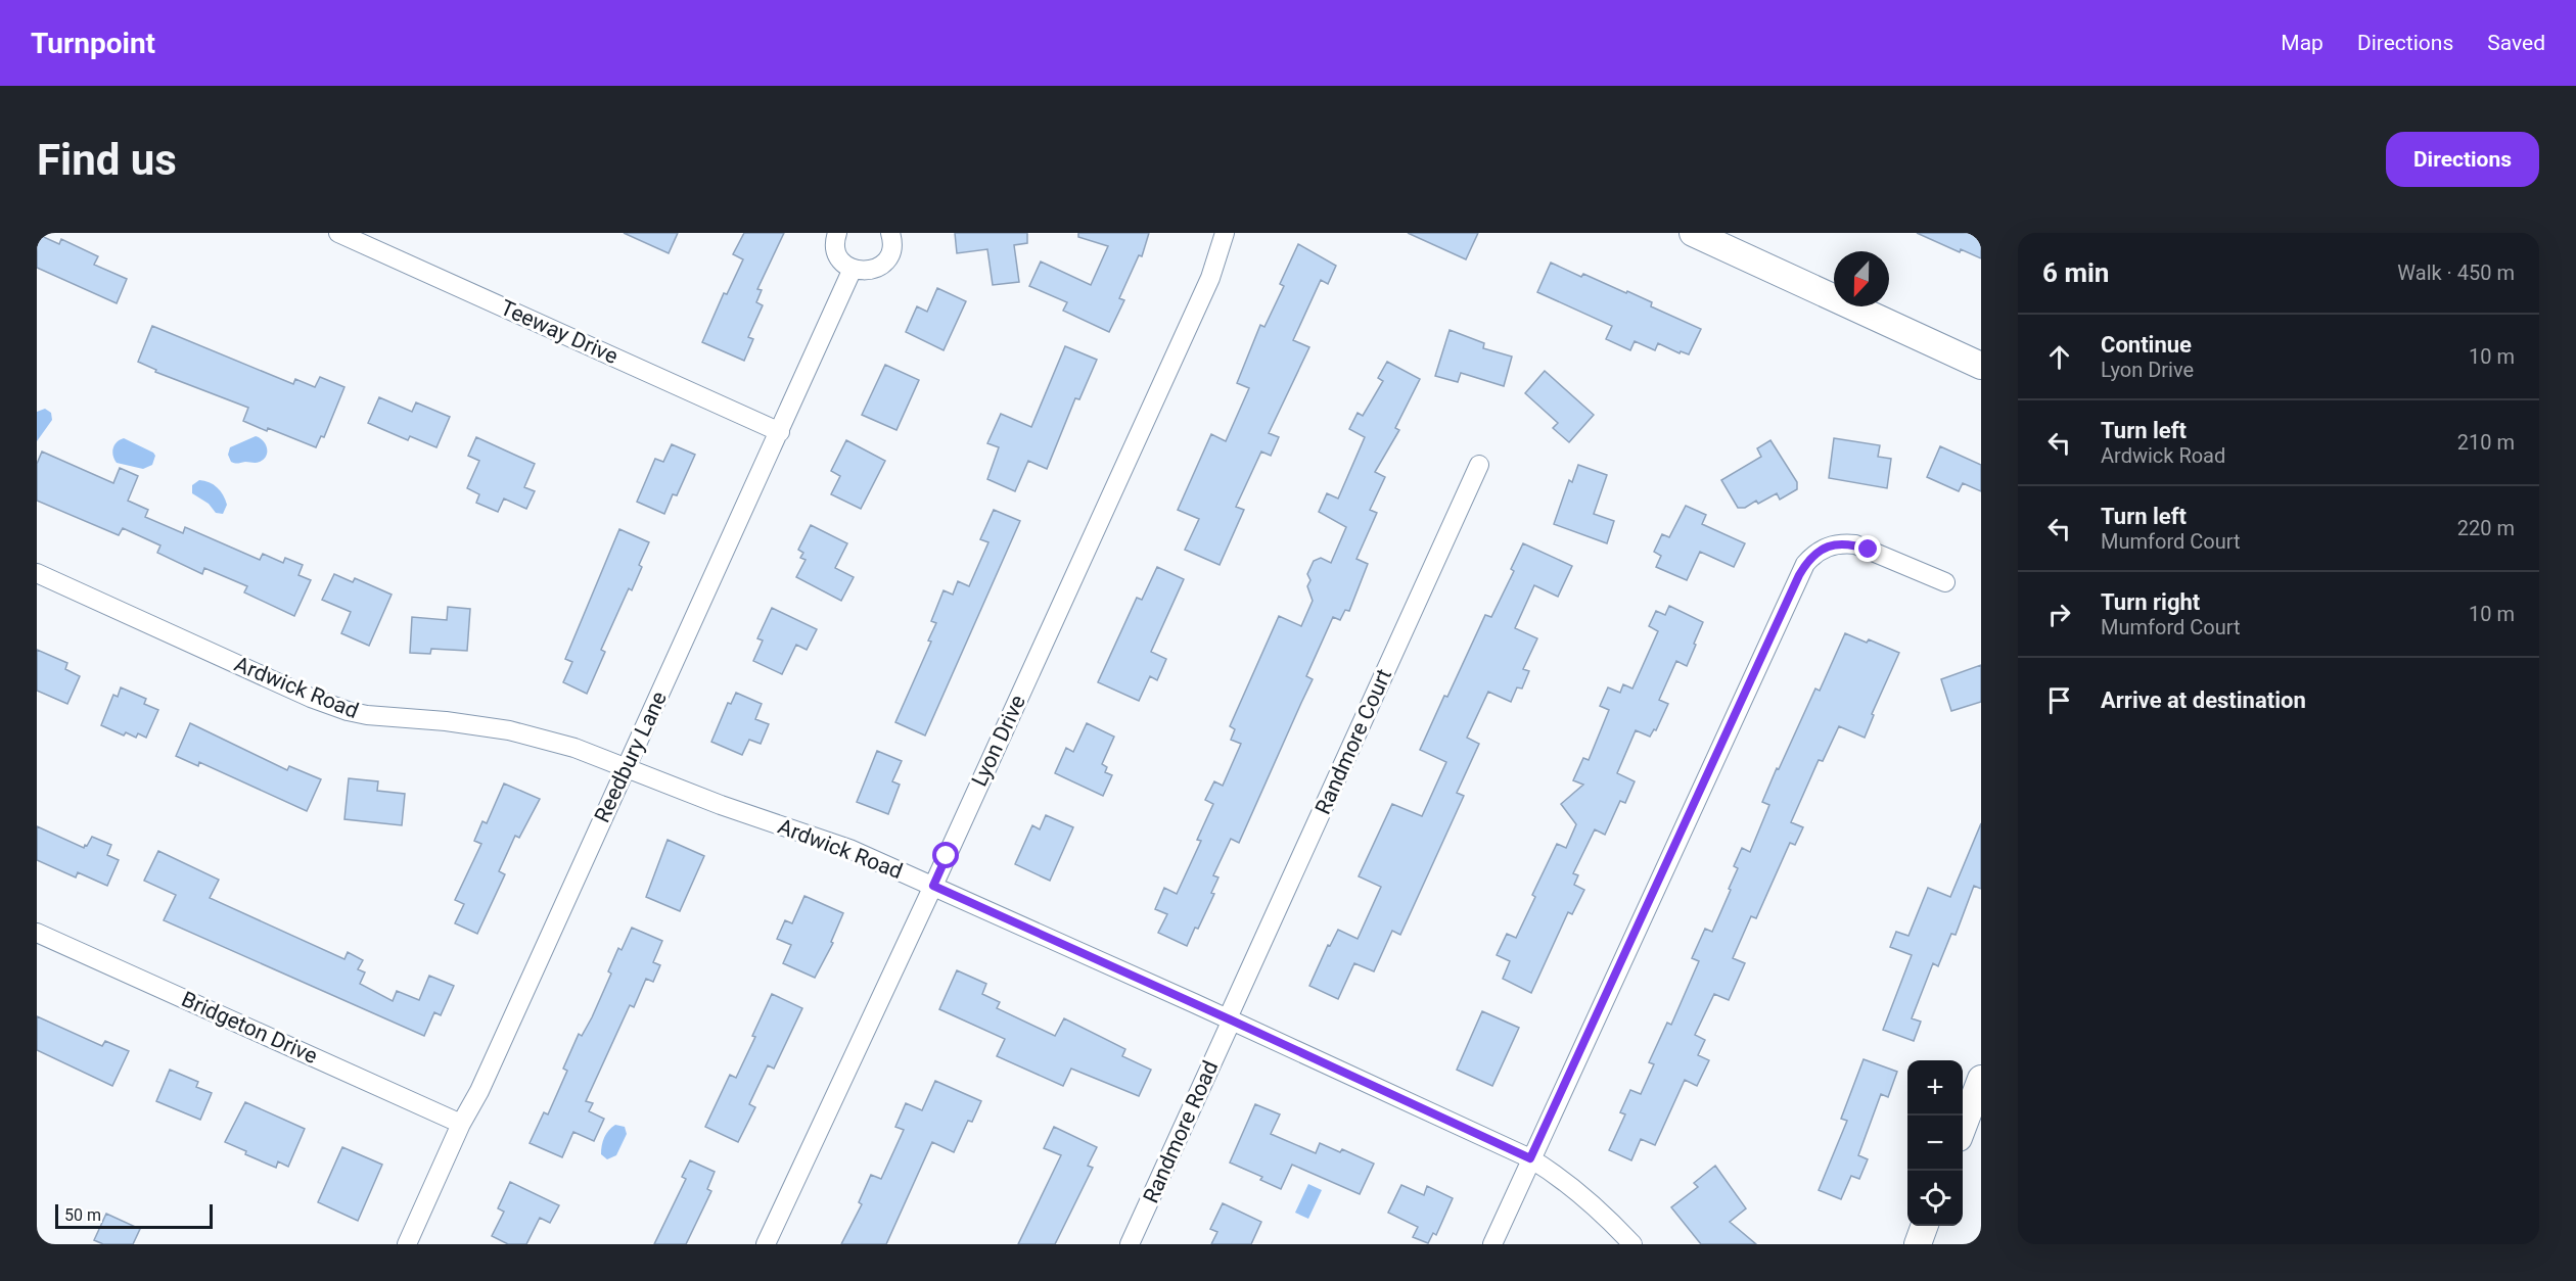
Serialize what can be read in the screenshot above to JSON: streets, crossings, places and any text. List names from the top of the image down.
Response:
{
  "streets": {
    "street": [
      "Teeway Drive",
      "Ardwick Road",
      "Lyon Drive",
      "Randmore Court",
      "Reedbury Lane",
      "Bridgeton Drive",
      "Randmore Road"
    ]
  },
  "crossings": [
    ["Teeway Drive", "Reedbury Lane"],
    ["Ardwick Road", "Lyon Drive"],
    ["Ardwick Road", "Randmore Court"],
    ["Ardwick Road", "Reedbury Lane"],
    ["Ardwick Road", "Randmore Road"],
    ["Randmore Court", "Randmore Road"],
    ["Reedbury Lane", "Bridgeton Drive"]
  ],
  "scale_bar": "50 m",
  "north": "bottom",
  "page": {
    "header": "Turnpoint",
    "nav": ["Map", "Directions", "Saved"],
    "buttons": "Directions",
    "title": "Find us",
    "heading": ["6 min", "Walk · 450 m"],
    "list": [
      ["Continue", "Lyon Drive", "10 m"],
      ["Turn left", "Ardwick Road", "210 m"],
      ["Turn left", "Mumford Court", "220 m"],
      ["Turn right", "Mumford Court", "10 m"],
      "Arrive at destination"
    ],
    "map_buttons": ["+", "−"],
    "scale": "50 m"
  }
}
